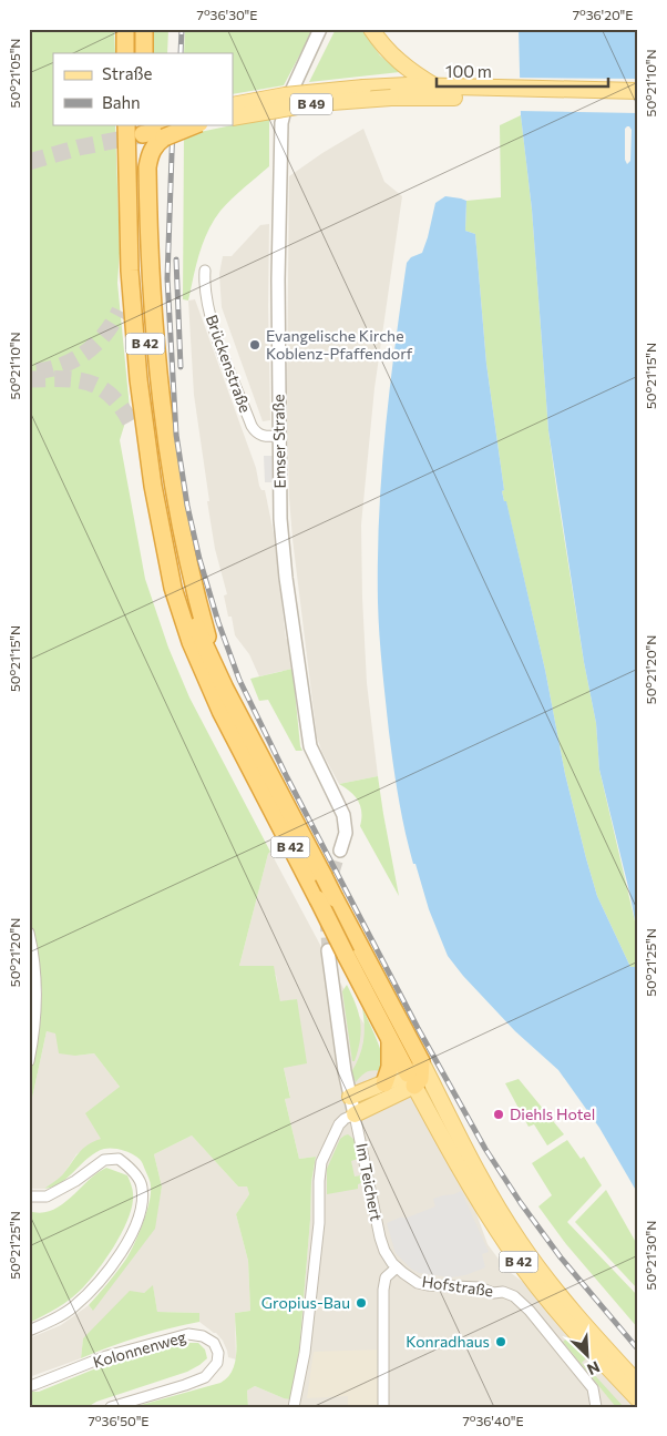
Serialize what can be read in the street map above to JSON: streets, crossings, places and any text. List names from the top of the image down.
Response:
{
  "streets": {
    "highway": ["B 42"],
    "main road": ["B 49"],
    "street": [
      "Brückenstraße",
      "Emser Straße",
      "Im Teichert",
      "Hofstraße",
      "Kolonnenweg"
    ]
  },
  "crossings": [
    ["Brückenstraße", "Emser Straße"],
    ["Im Teichert", "Hofstraße"]
  ],
  "places": [
    "Evangelische Kirche Koblenz-Pfaffendorf",
    "Diehls Hotel",
    "Gropius-Bau",
    "Konradhaus"
  ],
  "legend": ["Straße", "Bahn"],
  "scale_bar": "100 m",
  "north": "bottom right",
  "coordinates": [
    "7°36'30\"E",
    "7°36'20\"E",
    "50°21'05\"N",
    "50°21'10\"N",
    "50°21'15\"N",
    "50°21'20\"N",
    "50°21'25\"N",
    "50°21'30\"N",
    "7°36'50\"E",
    "7°36'40\"E"
  ]
}
